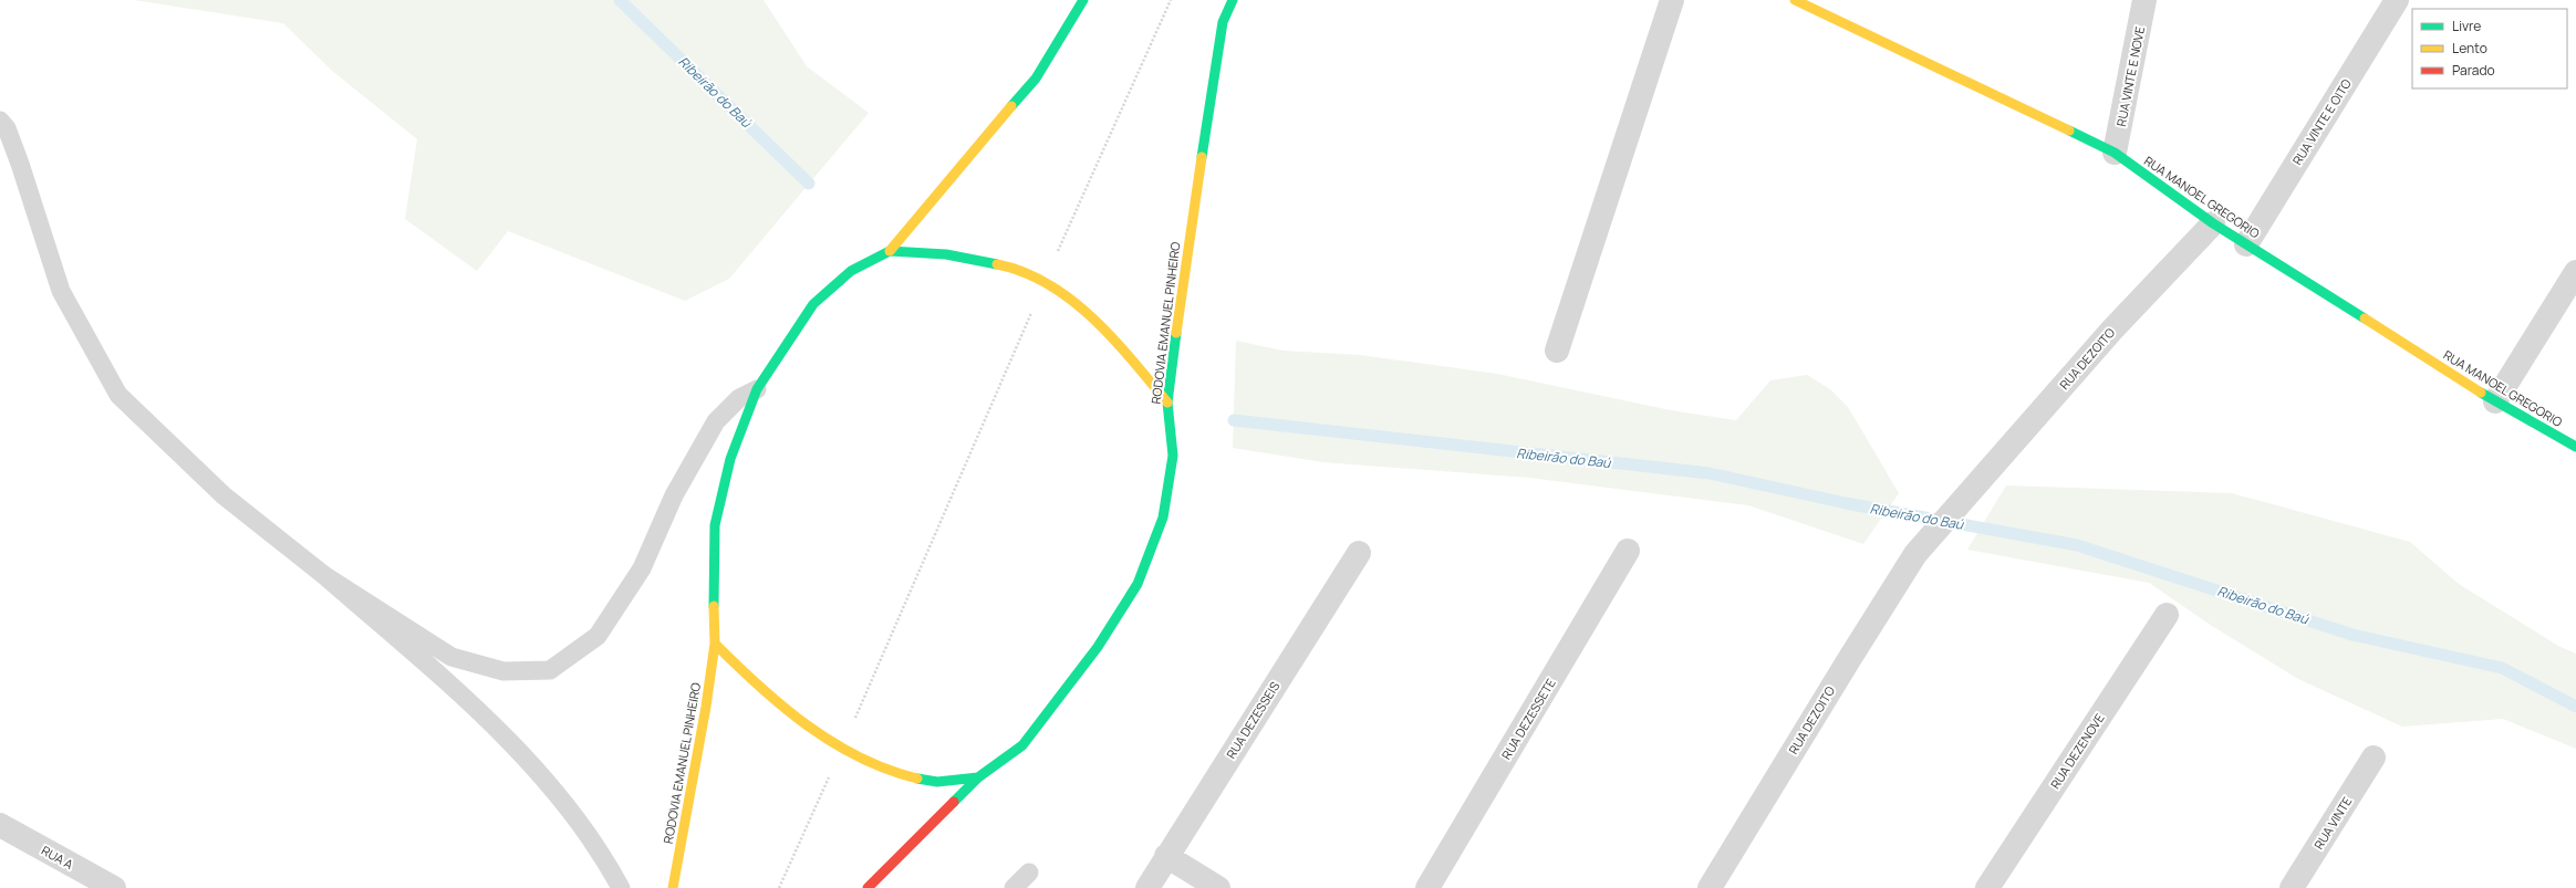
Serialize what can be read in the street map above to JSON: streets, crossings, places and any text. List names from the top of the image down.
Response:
{
  "streets": {
    "main road": ["RUA MANOEL GREGORIO", "RODOVIA EMANUEL PINHEIRO"],
    "street": [
      "RUA VINTE E NOVE",
      "RUA VINTE E OITO",
      "RUA DEZOITO",
      "RUA DEZESSETE",
      "RUA DEZESSEIS",
      "RUA DEZENOVE",
      "RUA VINTE",
      "RUA A"
    ]
  },
  "crossings": [
    ["RUA VINTE E NOVE", "RUA MANOEL GREGORIO"],
    ["RUA VINTE E OITO", "RUA MANOEL GREGORIO"],
    ["RUA MANOEL GREGORIO", "RUA DEZOITO"]
  ],
  "water": ["Ribeirão do Baú"],
  "legend": ["Livre", "Lento", "Parado"]
}
